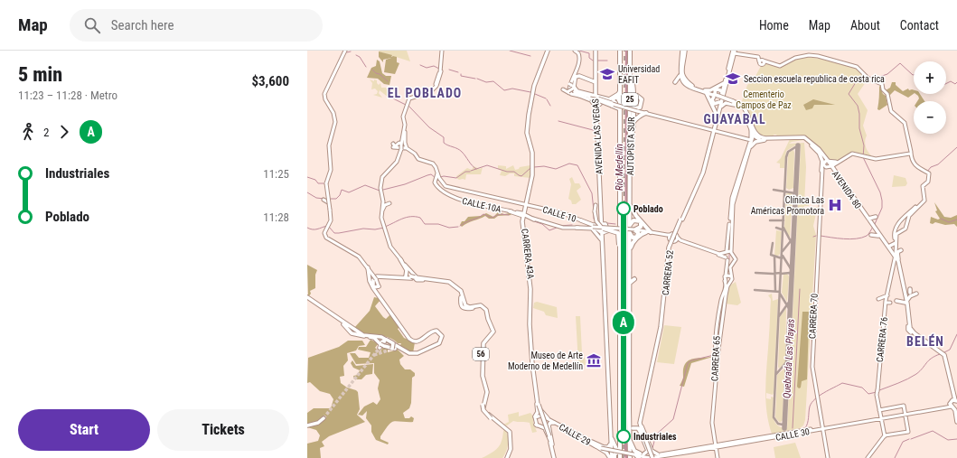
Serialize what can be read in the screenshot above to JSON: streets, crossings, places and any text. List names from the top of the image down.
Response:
{
  "streets": {
    "highway": ["25", "AUTOPISTA SUR"],
    "main road": [
      "AVENIDA LAS VEGAS",
      "AVENIDA 80",
      "CALLE 10A",
      "CALLE 10",
      "CARRERA 43A",
      "CARRERA 52",
      "CARRERA 70",
      "CARRERA 76",
      "56",
      "CARRERA 65",
      "CALLE 29",
      "CALLE 30"
    ]
  },
  "crossings": [
    ["AUTOPISTA SUR", "CALLE 29"],
    ["AUTOPISTA SUR", "CALLE 30"],
    ["AVENIDA 80", "CARRERA 70"],
    ["AVENIDA 80", "CARRERA 76"],
    ["CALLE 10A", "CALLE 10"],
    ["CALLE 10", "CARRERA 43A"],
    ["CARRERA 43A", "CALLE 29"],
    ["CARRERA 70", "CALLE 30"],
    ["CARRERA 76", "CALLE 30"],
    ["CARRERA 65", "CALLE 30"],
    ["CALLE 29", "CALLE 30"]
  ],
  "districts": ["EL POBLADO", "GUAYABAL", "BELÉN"],
  "water": ["Río Medellín", "Quebrada Las Playas"],
  "parks": ["Cementerio Campos de Paz"],
  "places": {
    "school or university": ["Universidad EAFIT", "Seccion escuela republica de costa rica"],
    "hospital": ["Clínica Las Américas Promotora"],
    "other": ["Poblado", "Industriales"],
    "museum": ["Museo de Arte Moderno de Medellín"]
  },
  "lines": ["metro line A"],
  "page": {
    "header": "Map",
    "search": "Search here",
    "nav": [
      "Home",
      "Map",
      "About",
      "Contact"
    ],
    "heading": ["5 min", "11:23 – 11:28 · Metro", "$3,600"],
    "on_map": "A",
    "map_buttons": ["+", "−"],
    "legs": ["2", "A"],
    "list": [
      {
        "name": "Industriales",
        "value": "11:25"
      },
      {
        "name": "Poblado",
        "value": "11:28"
      }
    ],
    "buttons": ["Start", "Tickets"]
  }
}
